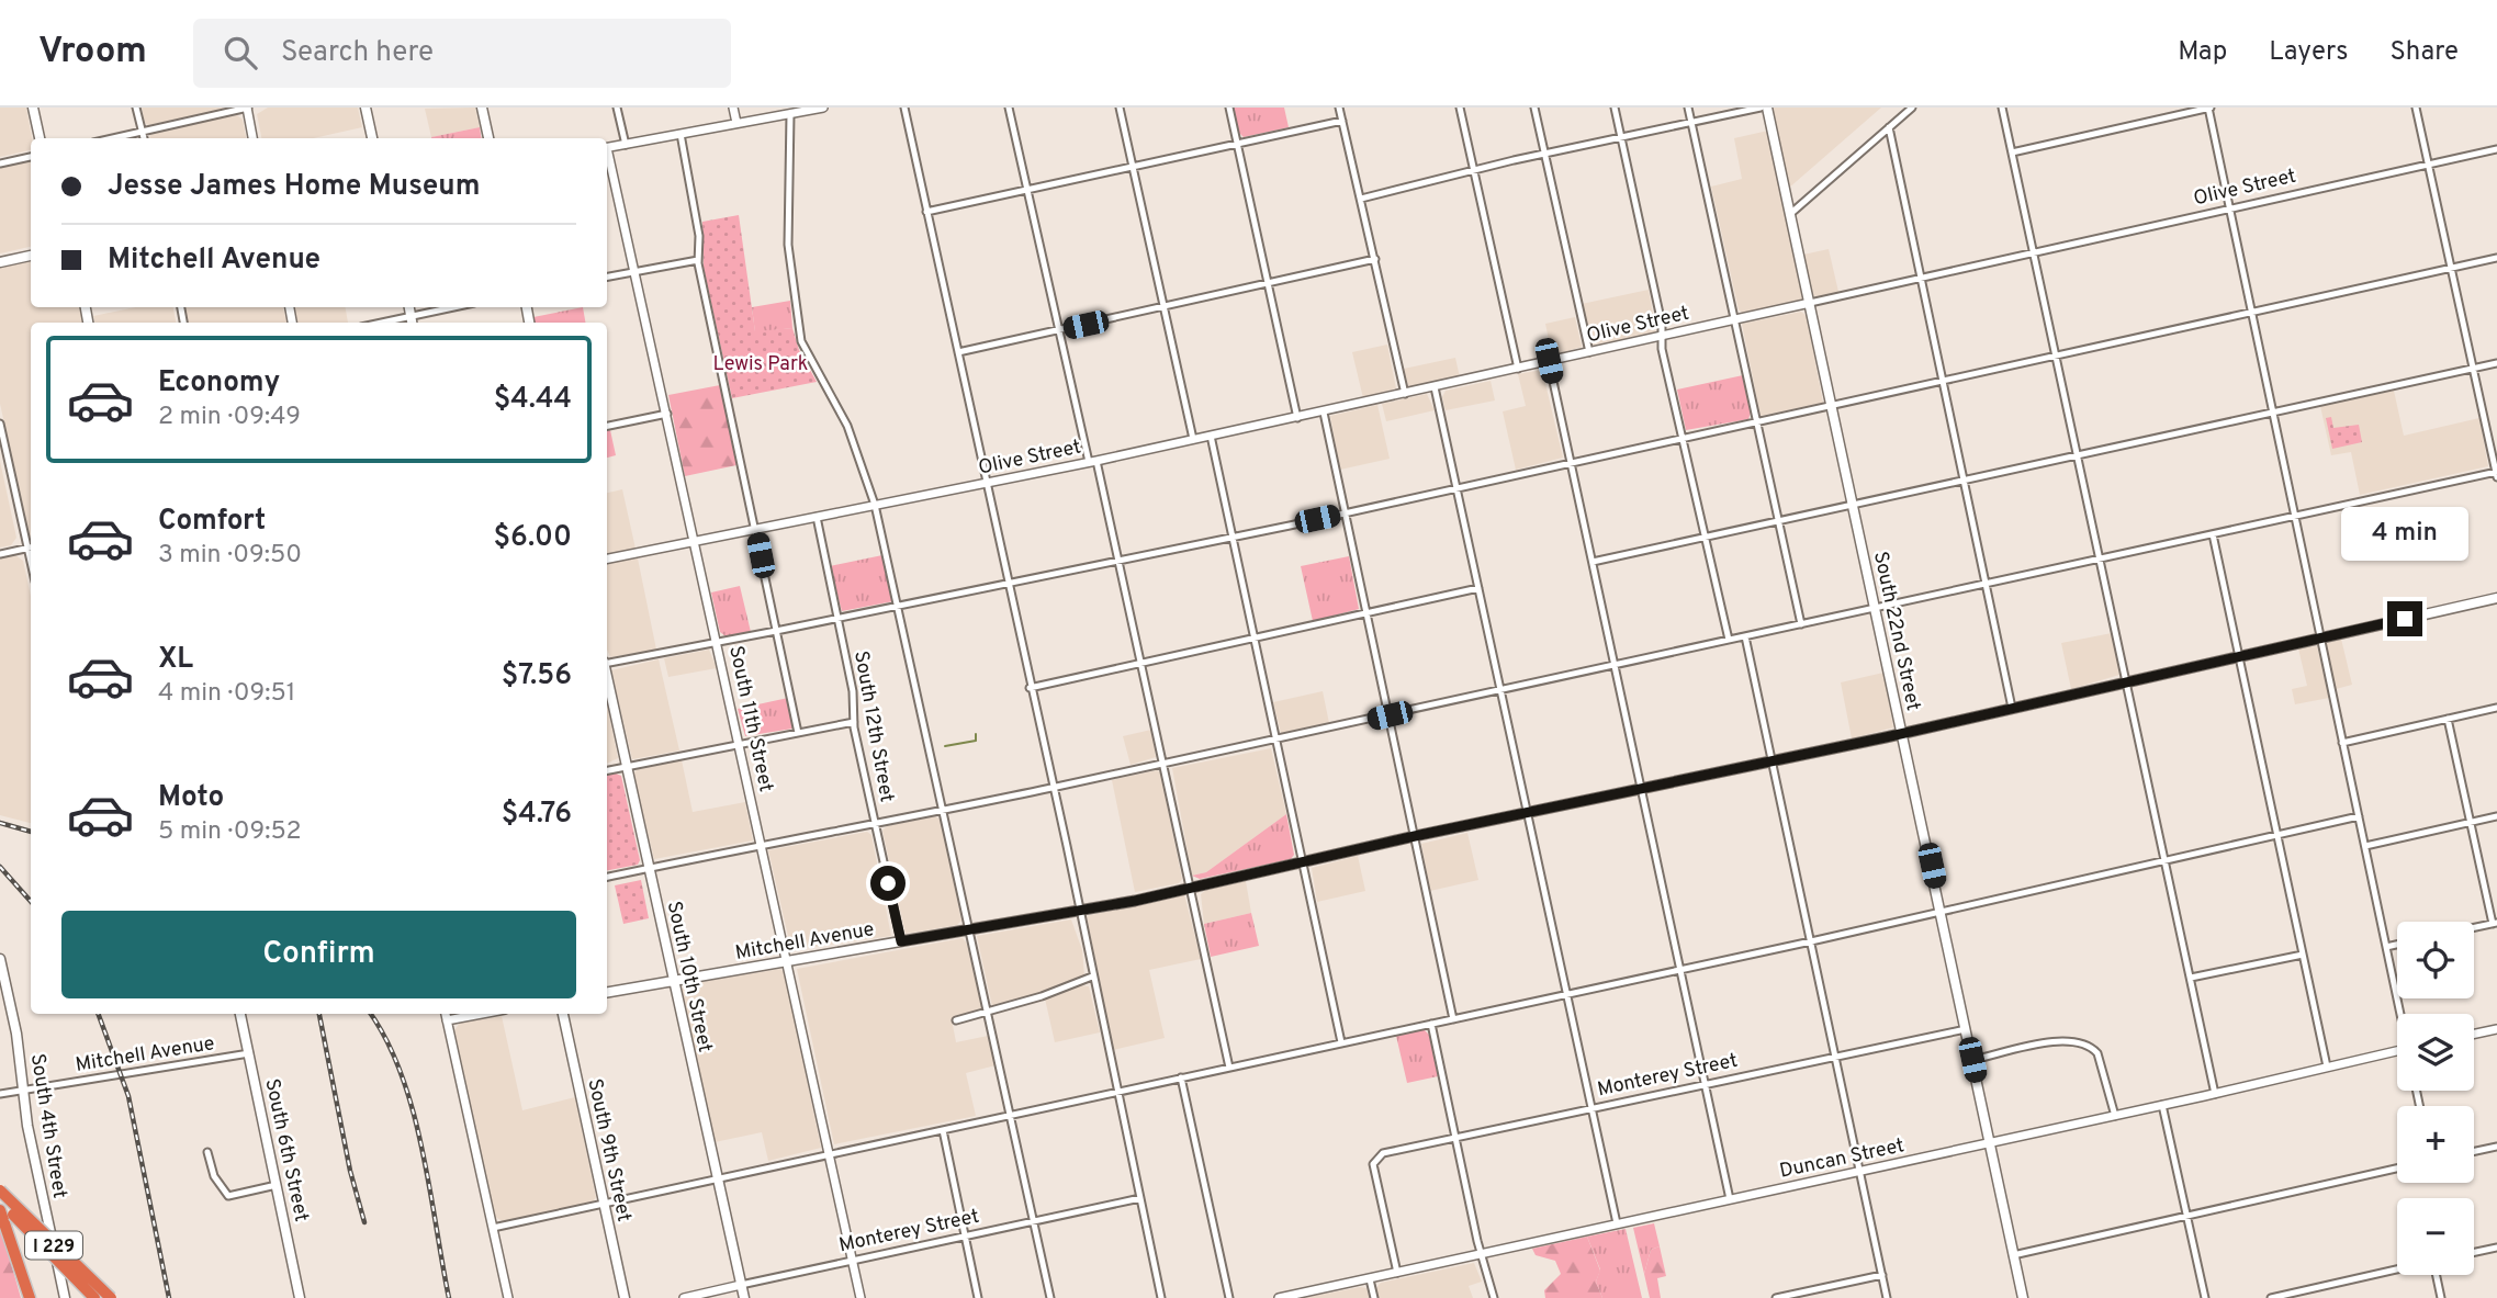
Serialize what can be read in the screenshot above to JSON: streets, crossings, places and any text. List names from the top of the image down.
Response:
{
  "streets": {
    "highway": ["I 229"],
    "main road": [
      "South 22nd Street",
      "Mitchell Avenue",
      "South 10th Street",
      "South 4th Street",
      "South 6th Street",
      "South 9th Street"
    ],
    "street": [
      "Olive Street",
      "South 11th Street",
      "South 12th Street",
      "Monterey Street",
      "Duncan Street"
    ]
  },
  "crossings": [
    ["Olive Street", "South 22nd Street"],
    ["Olive Street", "South 11th Street"],
    ["Olive Street", "South 12th Street"],
    ["South 22nd Street", "Mitchell Avenue"],
    ["South 22nd Street", "Monterey Street"],
    ["South 22nd Street", "Duncan Street"],
    ["South 11th Street", "Mitchell Avenue"],
    ["South 11th Street", "Monterey Street"],
    ["South 12th Street", "Mitchell Avenue"],
    ["Mitchell Avenue", "South 10th Street"],
    ["Mitchell Avenue", "South 4th Street"],
    ["Mitchell Avenue", "South 6th Street"],
    ["South 10th Street", "Monterey Street"],
    ["Monterey Street", "Duncan Street"]
  ],
  "parks": ["Lewis Park"],
  "page": {
    "header": "Vroom",
    "search": "Search here",
    "nav": ["Map", "Layers", "Share"],
    "banner": ["Jesse James Home Museum", "Mitchell Avenue"],
    "list": [
      {
        "name": "Economy",
        "note": "2 min · 09:49",
        "value": "$4.44"
      },
      {
        "name": "Comfort",
        "note": "3 min · 09:50",
        "value": "$6.00"
      },
      {
        "name": "XL",
        "note": "4 min · 09:51",
        "value": "$7.56"
      },
      {
        "name": "Moto",
        "note": "5 min · 09:52",
        "value": "$4.76"
      }
    ],
    "bubble": "4 min",
    "buttons": "Confirm",
    "map_buttons": ["+", "−"]
  }
}
